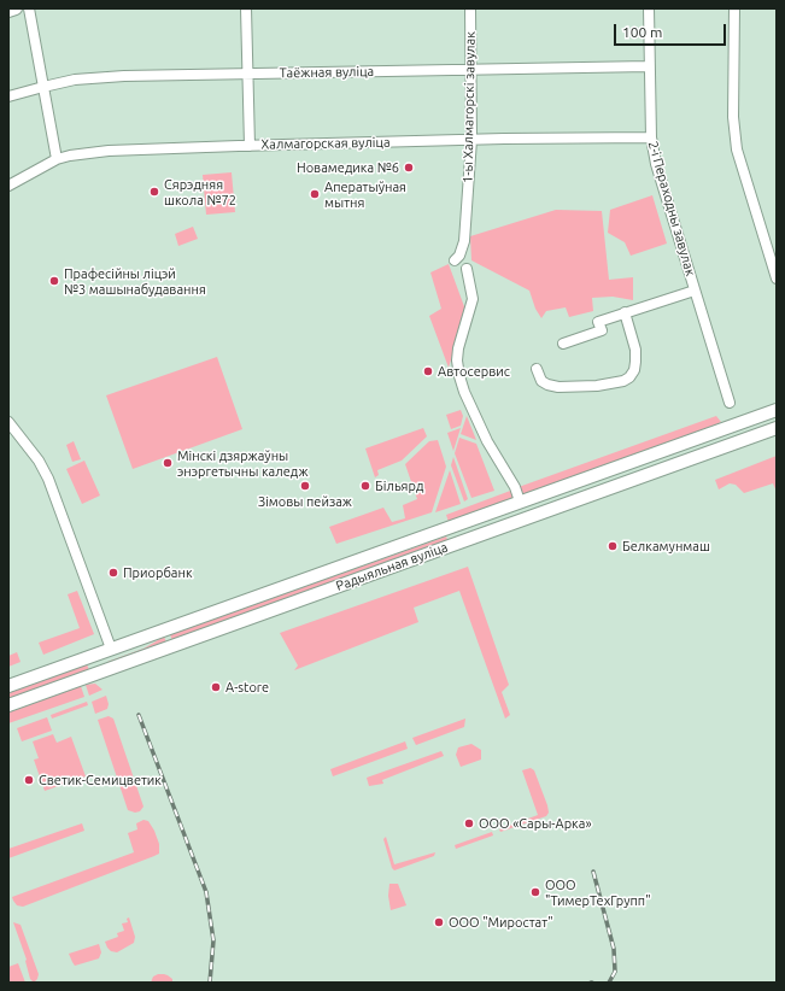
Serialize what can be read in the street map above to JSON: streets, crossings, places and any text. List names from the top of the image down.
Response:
{
  "streets": {
    "main road": ["Радыяльная вуліца"],
    "street": [
      "Таёжная вуліца",
      "1-ы Халмагорскі завулак",
      "Халмагорская вуліца",
      "2-і Пераходны завулак"
    ]
  },
  "crossings": [
    ["Таёжная вуліца", "1-ы Халмагорскі завулак"],
    ["Таёжная вуліца", "2-і Пераходны завулак"],
    ["1-ы Халмагорскі завулак", "Халмагорская вуліца"],
    ["Халмагорская вуліца", "2-і Пераходны завулак"]
  ],
  "places": [
    "Новамедика №6",
    "Сярэдняя школа №72",
    "Аператыўная мытня",
    "Прафесійны ліцэй №3 машынабудавання",
    "Автосервис",
    "Мінскі дзяржаўны энэргетычны каледж",
    "Зімовы пейзаж",
    "Більярд",
    "Белкамунмаш",
    "Приорбанк",
    "А-store",
    "Светик-Семицветик",
    "ООО «Сары-Арка»",
    "ООО \"ТимерТехГрупп\"",
    "ООО \"Миростат\""
  ],
  "scale_bar": "100 m"
}
